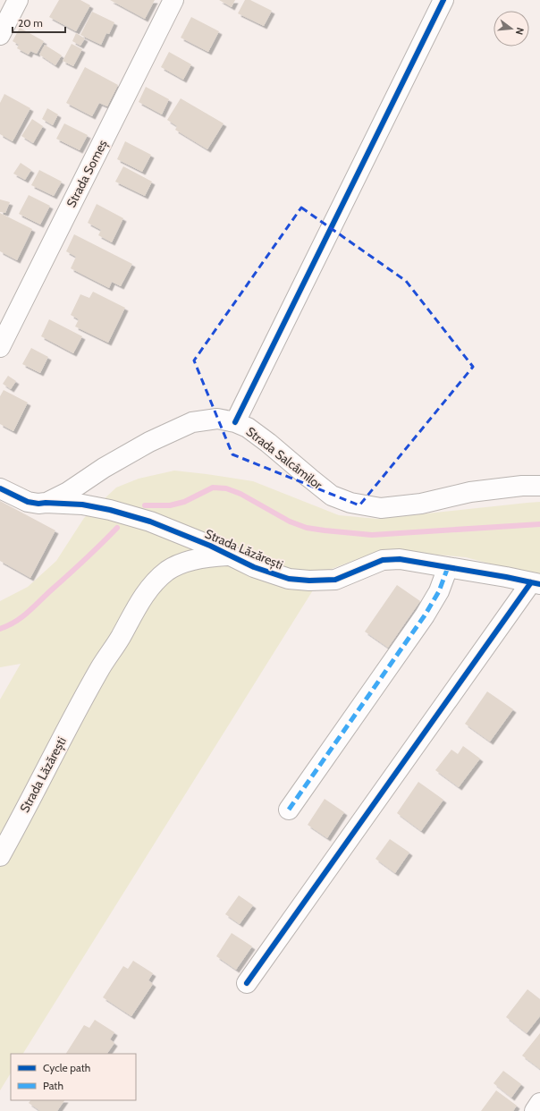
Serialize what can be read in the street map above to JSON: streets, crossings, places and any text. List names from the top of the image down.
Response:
{
  "streets": {
    "street": ["Strada Someș", "Strada Salcâmilor", "Strada Lăzărești"]
  },
  "crossings": [
    ["Strada Salcâmilor", "Strada Lăzărești"]
  ],
  "legend": ["Cycle path", "Path"],
  "scale_bar": "20 m",
  "north": "right"
}
